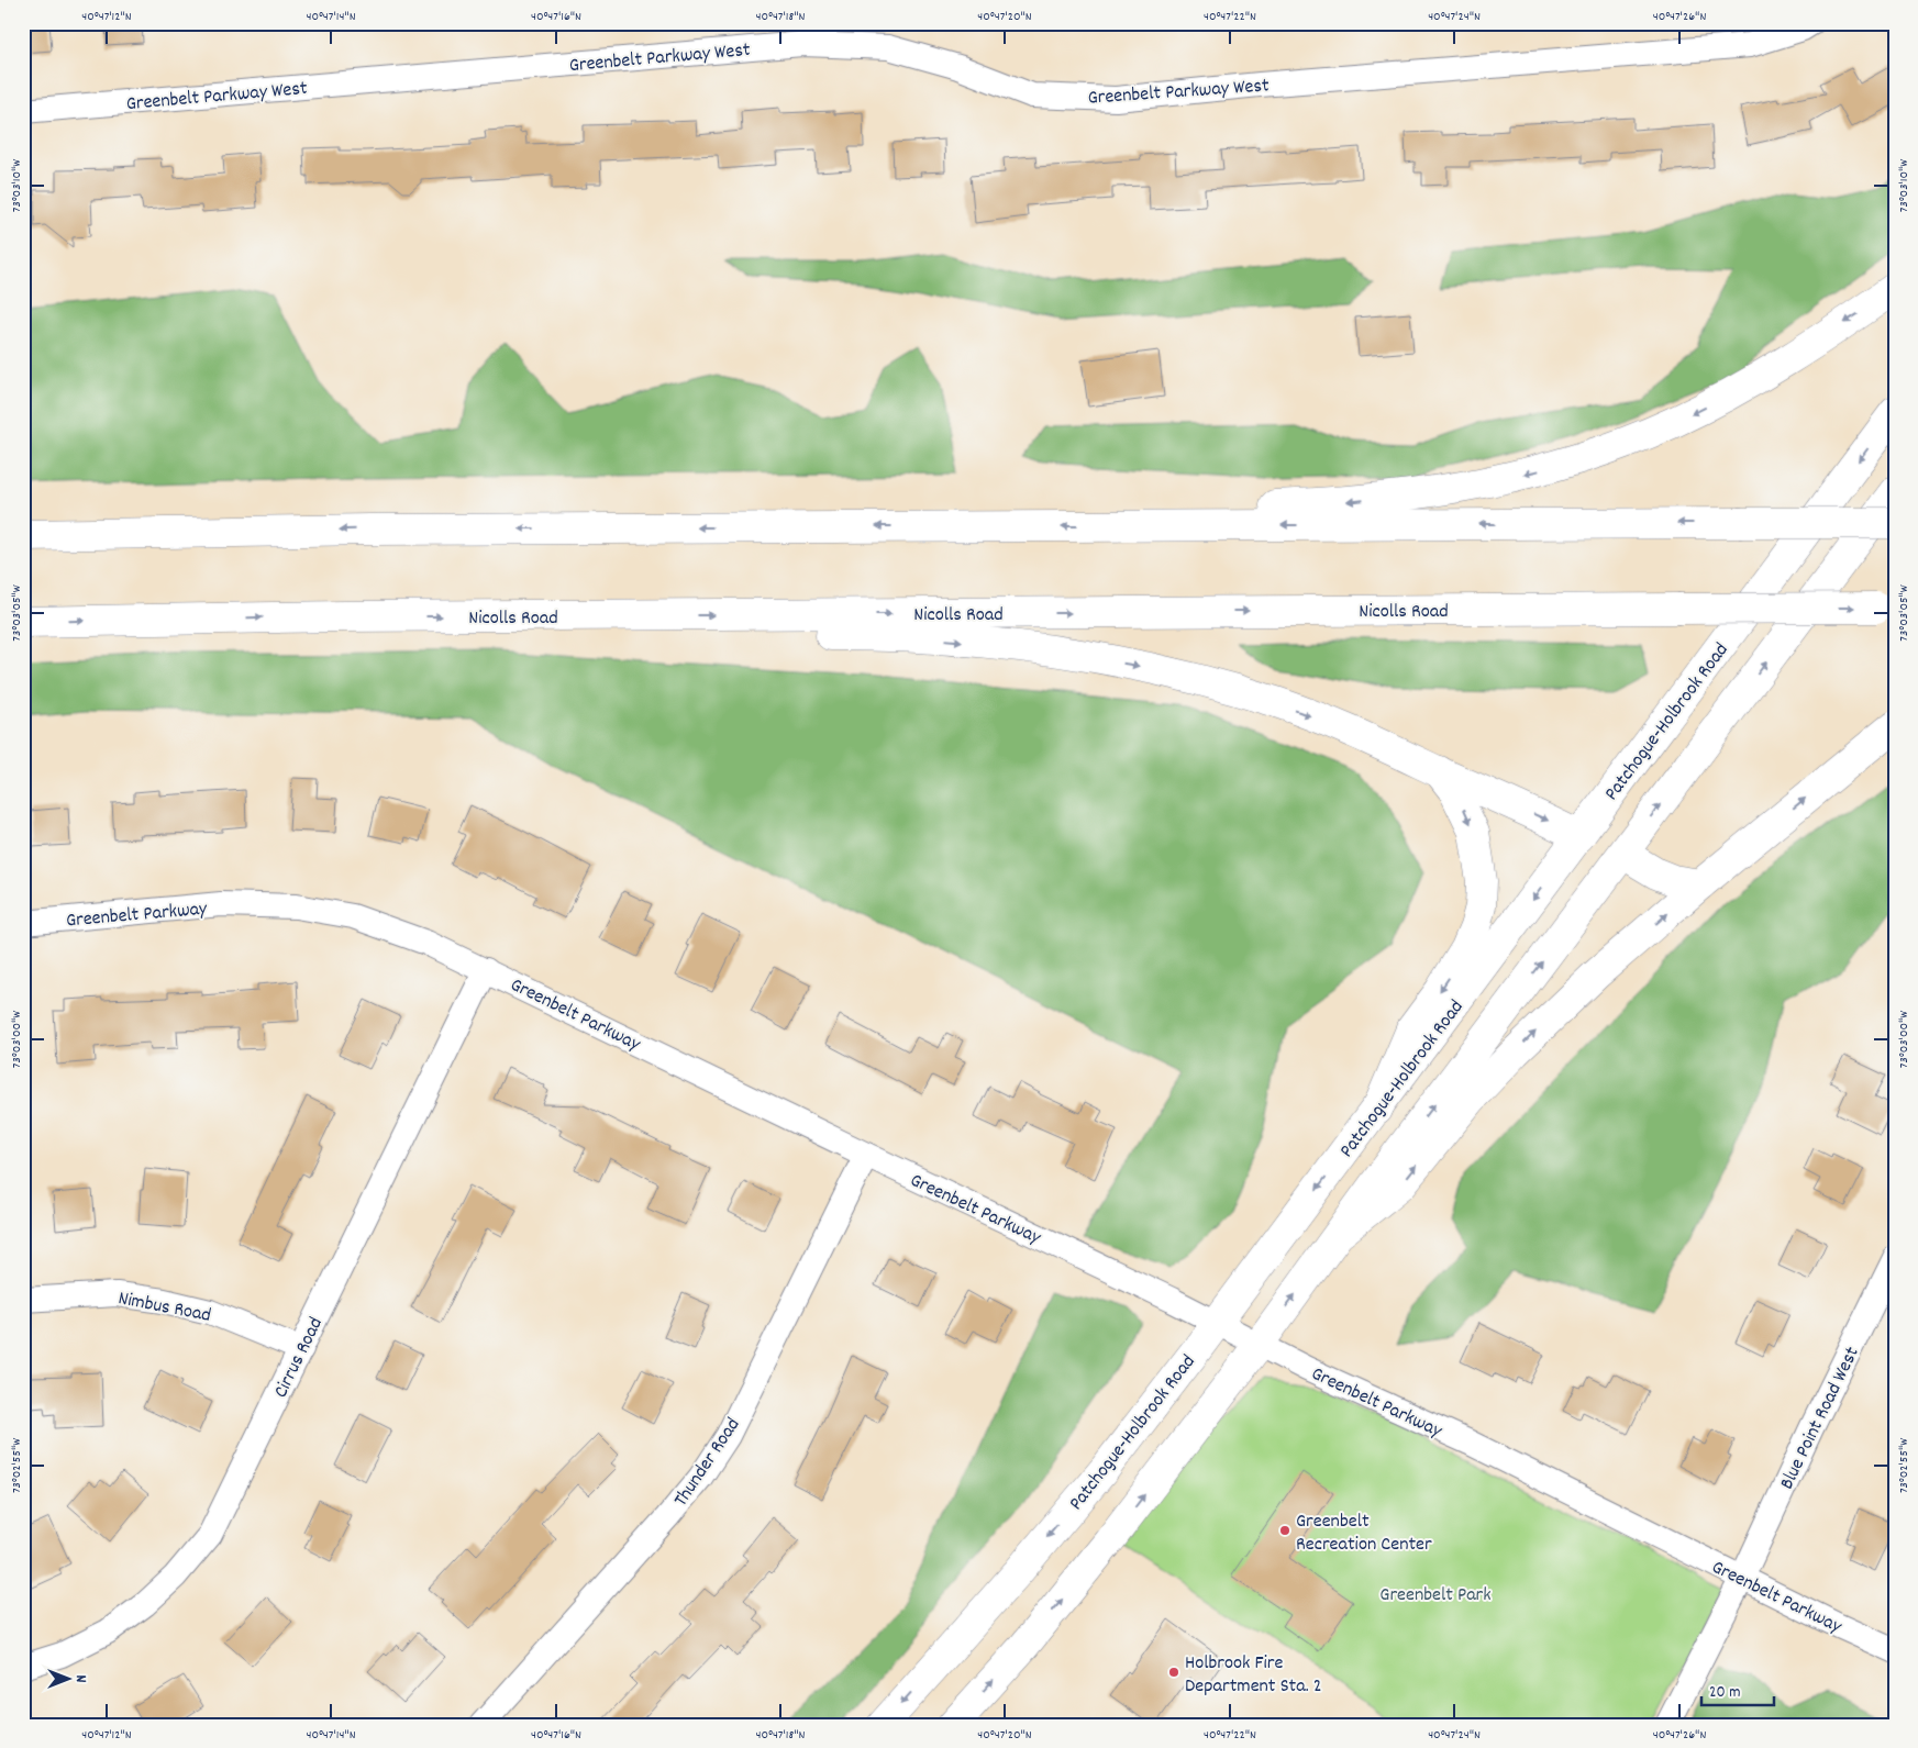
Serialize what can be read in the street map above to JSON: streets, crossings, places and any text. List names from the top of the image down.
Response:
{
  "streets": {
    "main road": ["Nicolls Road", "Patchogue-Holbrook Road"],
    "street": [
      "Greenbelt Parkway West",
      "Greenbelt Parkway",
      "Nimbus Road",
      "Cirrus Road",
      "Blue Point Road West",
      "Thunder Road"
    ]
  },
  "crossings": [
    ["Patchogue-Holbrook Road", "Greenbelt Parkway"],
    ["Greenbelt Parkway", "Cirrus Road"],
    ["Greenbelt Parkway", "Blue Point Road West"],
    ["Greenbelt Parkway", "Thunder Road"],
    ["Nimbus Road", "Cirrus Road"]
  ],
  "parks": ["Greenbelt Park"],
  "places": ["Greenbelt Recreation Center", "Holbrook Fire Department Sta. 2"],
  "scale_bar": "20 m",
  "north": "right",
  "coordinates": [
    "40°47'12\"N",
    "40°47'14\"N",
    "40°47'16\"N",
    "40°47'18\"N",
    "40°47'20\"N",
    "40°47'22\"N",
    "40°47'24\"N",
    "40°47'26\"N",
    "73°03'10\"W",
    "73°03'05\"W",
    "73°03'00\"W",
    "73°02'55\"W"
  ]
}
